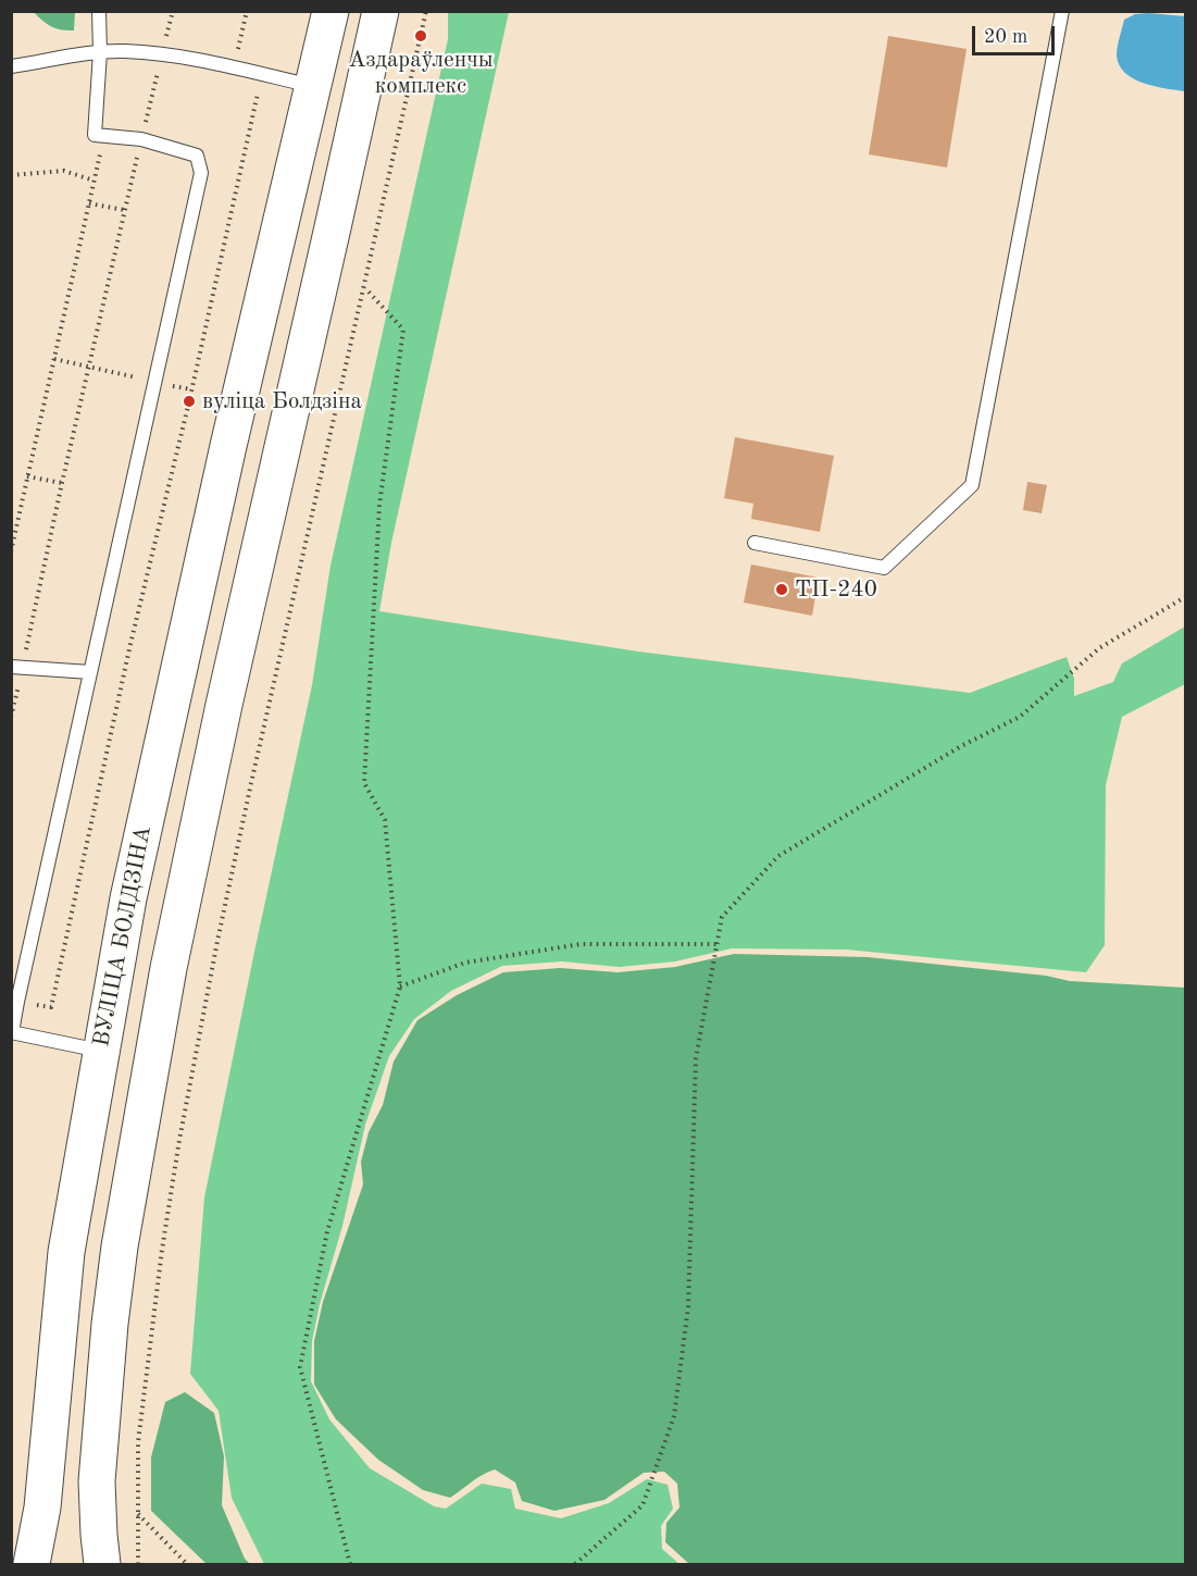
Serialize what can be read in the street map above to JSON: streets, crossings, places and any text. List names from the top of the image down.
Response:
{
  "streets": {
    "main road": ["ВУЛІЦА БОЛДЗІНА"]
  },
  "places": ["Аздараўленчы комплекс", "вуліца Болдзіна", "ТП-240"],
  "scale_bar": "20 m"
}
